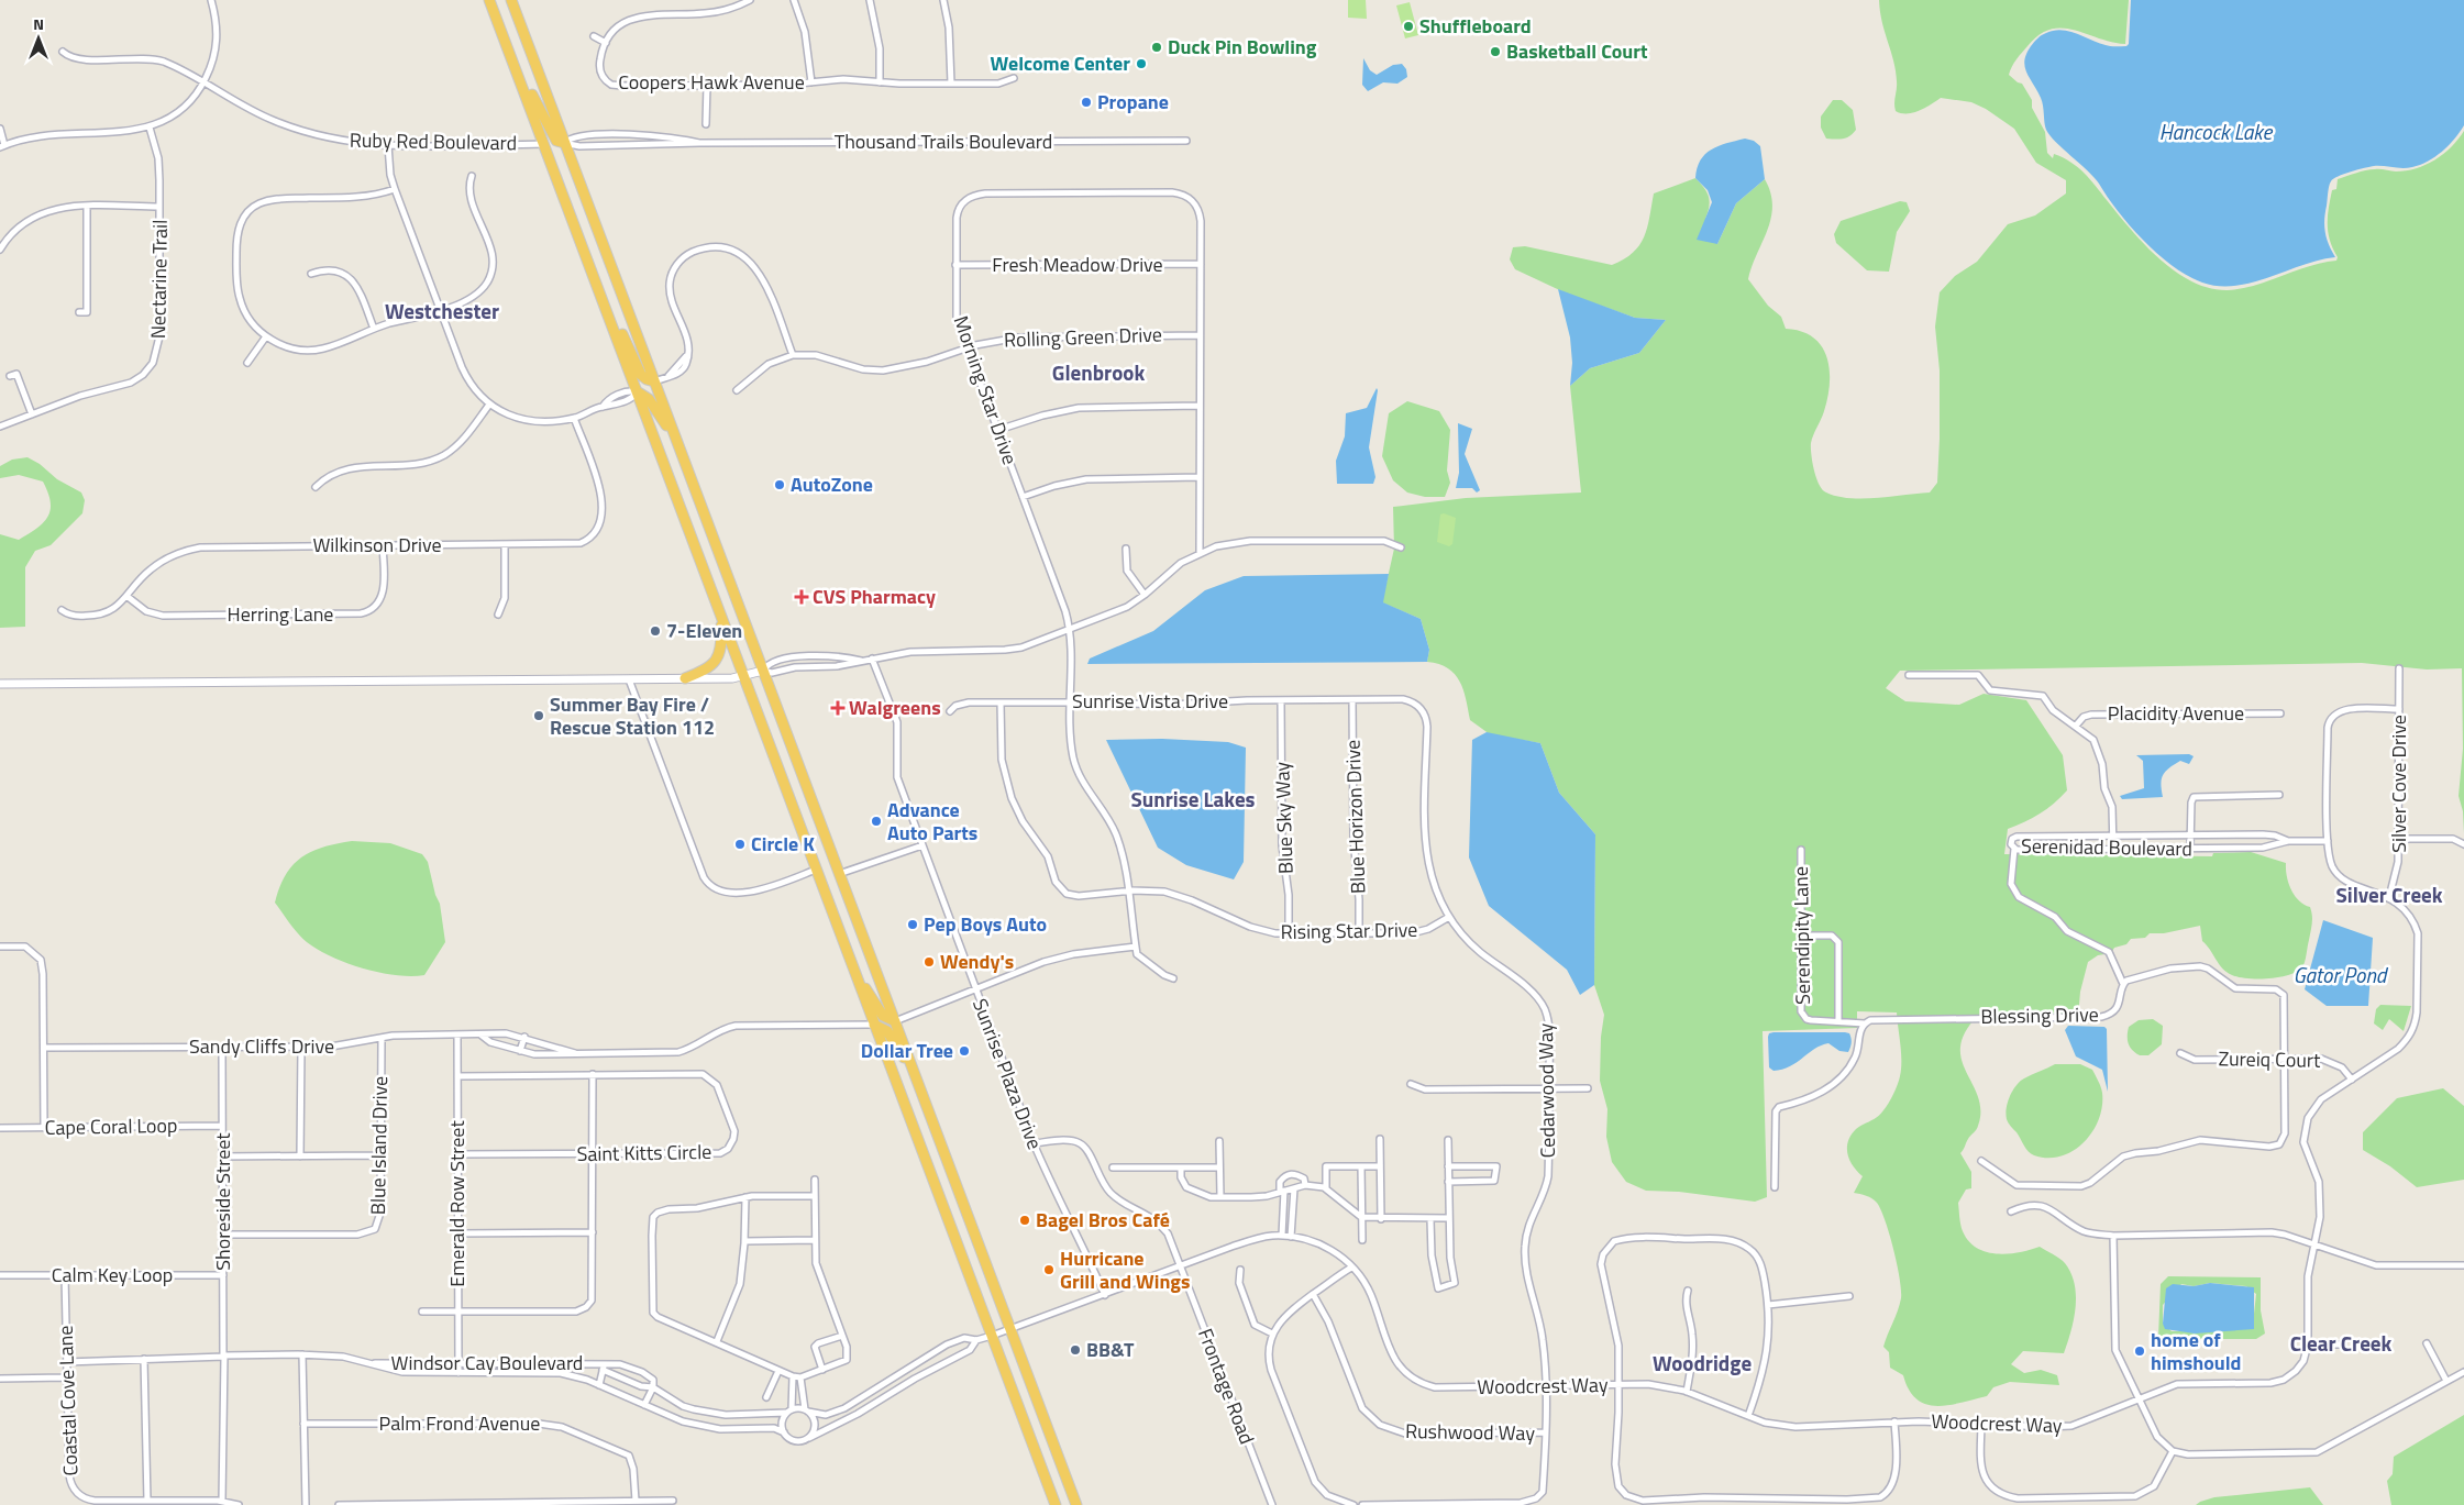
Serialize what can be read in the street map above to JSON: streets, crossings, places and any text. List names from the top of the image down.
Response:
{
  "streets": {
    "street": [
      "Coopers Hawk Avenue",
      "Ruby Red Boulevard",
      "Thousand Trails Boulevard",
      "Fresh Meadow Drive",
      "Nectarine Trail",
      "Rolling Green Drive",
      "Morning Star Drive",
      "Wilkinson Drive",
      "Herring Lane",
      "Sunrise Vista Drive",
      "Placidity Avenue",
      "Silver Cove Drive",
      "Blue Horizon Drive",
      "Blue Sky Way",
      "Serenidad Boulevard",
      "Rising Star Drive",
      "Serendipity Lane",
      "Blessing Drive",
      "Sandy Cliffs Drive",
      "Zureiq Court",
      "Sunrise Plaza Drive",
      "Cedarwood Way",
      "Cape Coral Loop",
      "Blue Island Drive",
      "Saint Kitts Circle",
      "Shoreside Street",
      "Emerald Row Street",
      "Calm Key Loop",
      "Windsor Cay Boulevard",
      "Frontage Road",
      "Woodcrest Way",
      "Coastal Cove Lane",
      "Palm Frond Avenue",
      "Rushwood Way"
    ]
  },
  "crossings": [
    ["Fresh Meadow Drive", "Morning Star Drive"],
    ["Rolling Green Drive", "Morning Star Drive"],
    ["Morning Star Drive", "Sunrise Vista Drive"],
    ["Morning Star Drive", "Rising Star Drive"],
    ["Wilkinson Drive", "Herring Lane"],
    ["Sunrise Vista Drive", "Blue Horizon Drive"],
    ["Sunrise Vista Drive", "Blue Sky Way"],
    ["Sunrise Vista Drive", "Rising Star Drive"],
    ["Sunrise Vista Drive", "Cedarwood Way"],
    ["Silver Cove Drive", "Woodcrest Way"],
    ["Blue Horizon Drive", "Rising Star Drive"],
    ["Blue Horizon Drive", "Cedarwood Way"],
    ["Blue Sky Way", "Rising Star Drive"],
    ["Serenidad Boulevard", "Woodcrest Way"],
    ["Rising Star Drive", "Cedarwood Way"],
    ["Serendipity Lane", "Blessing Drive"],
    ["Sandy Cliffs Drive", "Blue Island Drive"],
    ["Sandy Cliffs Drive", "Shoreside Street"],
    ["Sandy Cliffs Drive", "Emerald Row Street"],
    ["Zureiq Court", "Woodcrest Way"],
    ["Sunrise Plaza Drive", "Frontage Road"],
    ["Sunrise Plaza Drive", "Woodcrest Way"],
    ["Cedarwood Way", "Woodcrest Way"],
    ["Cedarwood Way", "Rushwood Way"],
    ["Cape Coral Loop", "Shoreside Street"],
    ["Blue Island Drive", "Shoreside Street"],
    ["Saint Kitts Circle", "Emerald Row Street"],
    ["Shoreside Street", "Calm Key Loop"],
    ["Shoreside Street", "Windsor Cay Boulevard"],
    ["Shoreside Street", "Coastal Cove Lane"],
    ["Emerald Row Street", "Windsor Cay Boulevard"],
    ["Calm Key Loop", "Coastal Cove Lane"],
    ["Windsor Cay Boulevard", "Woodcrest Way"],
    ["Windsor Cay Boulevard", "Coastal Cove Lane"],
    ["Frontage Road", "Woodcrest Way"]
  ],
  "districts": [
    "Westchester",
    "Glenbrook",
    "Sunrise Lakes",
    "Silver Creek",
    "Clear Creek",
    "Woodridge"
  ],
  "water": ["Hancock Lake", "Gator Pond"],
  "places": {
    "other": [
      "Shuffleboard",
      "Duck Pin Bowling",
      "Basketball Court",
      "Welcome Center",
      "Propane",
      "AutoZone",
      "7-Eleven",
      "Summer Bay Fire / Rescue Station 112",
      "Advance Auto Parts",
      "Circle K",
      "Pep Boys Auto",
      "Wendy's",
      "Dollar Tree",
      "Bagel Bros Café",
      "Hurricane Grill and Wings",
      "BB&T",
      "home of himshould"
    ],
    "health": ["CVS Pharmacy", "Walgreens"]
  },
  "north": "top"
}
